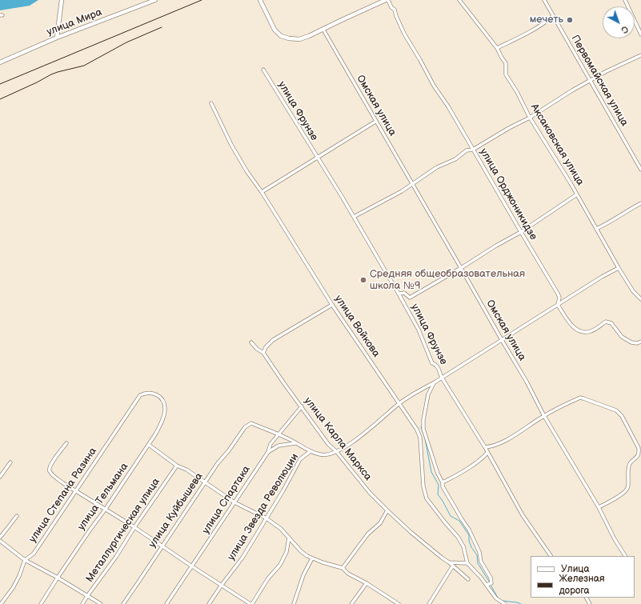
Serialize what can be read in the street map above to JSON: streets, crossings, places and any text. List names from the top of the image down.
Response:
{
  "streets": {
    "street": [
      "улица Мира",
      "Первомайская улица",
      "Омская улица",
      "улица Фрунзе",
      "Аксаковская улица",
      "улица Орджоникидзе",
      "улица Войкова",
      "улица Карла Маркса",
      "улица Степана Разина",
      "улица Тельмана",
      "улица Спартака",
      "улица Звезда Революции",
      "улица Куйбышева",
      "Металлургическая улица"
    ]
  },
  "crossings": [
    ["улица Карла Маркса", "улица Спартака"],
    ["улица Степана Разина", "улица Тельмана"],
    ["улица Спартака", "улица Куйбышева"]
  ],
  "places": ["мечеть", "Средняя общеобразовательная школа №9"],
  "legend": ["Улица", "Железная дорога"],
  "north": "bottom right"
}
